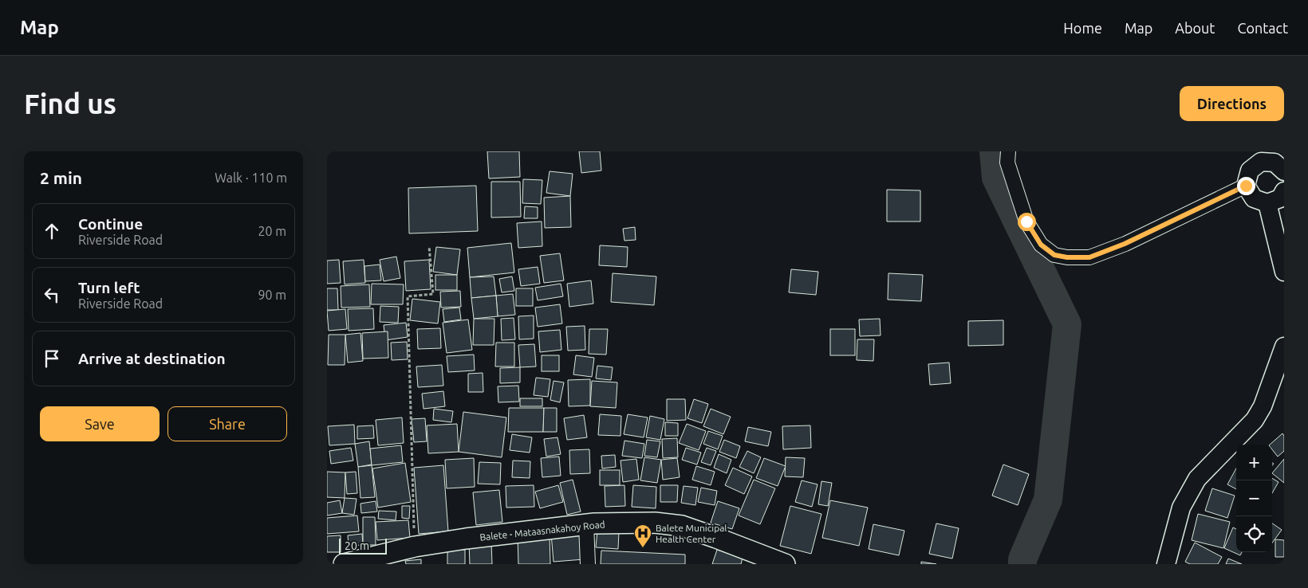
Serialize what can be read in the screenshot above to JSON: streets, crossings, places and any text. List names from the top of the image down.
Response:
{
  "streets": {
    "main road": ["Balete - Mataasnakahoy Road"]
  },
  "places": {
    "hospital": ["Balete Municipal Health Center"]
  },
  "scale_bar": "20 m",
  "page": {
    "header": "Map",
    "nav": [
      "Home",
      "Map",
      "About",
      "Contact"
    ],
    "buttons": [
      "Directions",
      ["Save", "Share"]
    ],
    "title": "Find us",
    "heading": ["2 min", "Walk · 110 m"],
    "list": [
      ["Continue", "Riverside Road", "20 m"],
      ["Turn left", "Riverside Road", "90 m"],
      "Arrive at destination"
    ],
    "map_buttons": ["+", "−"],
    "scale": "20 m"
  }
}
